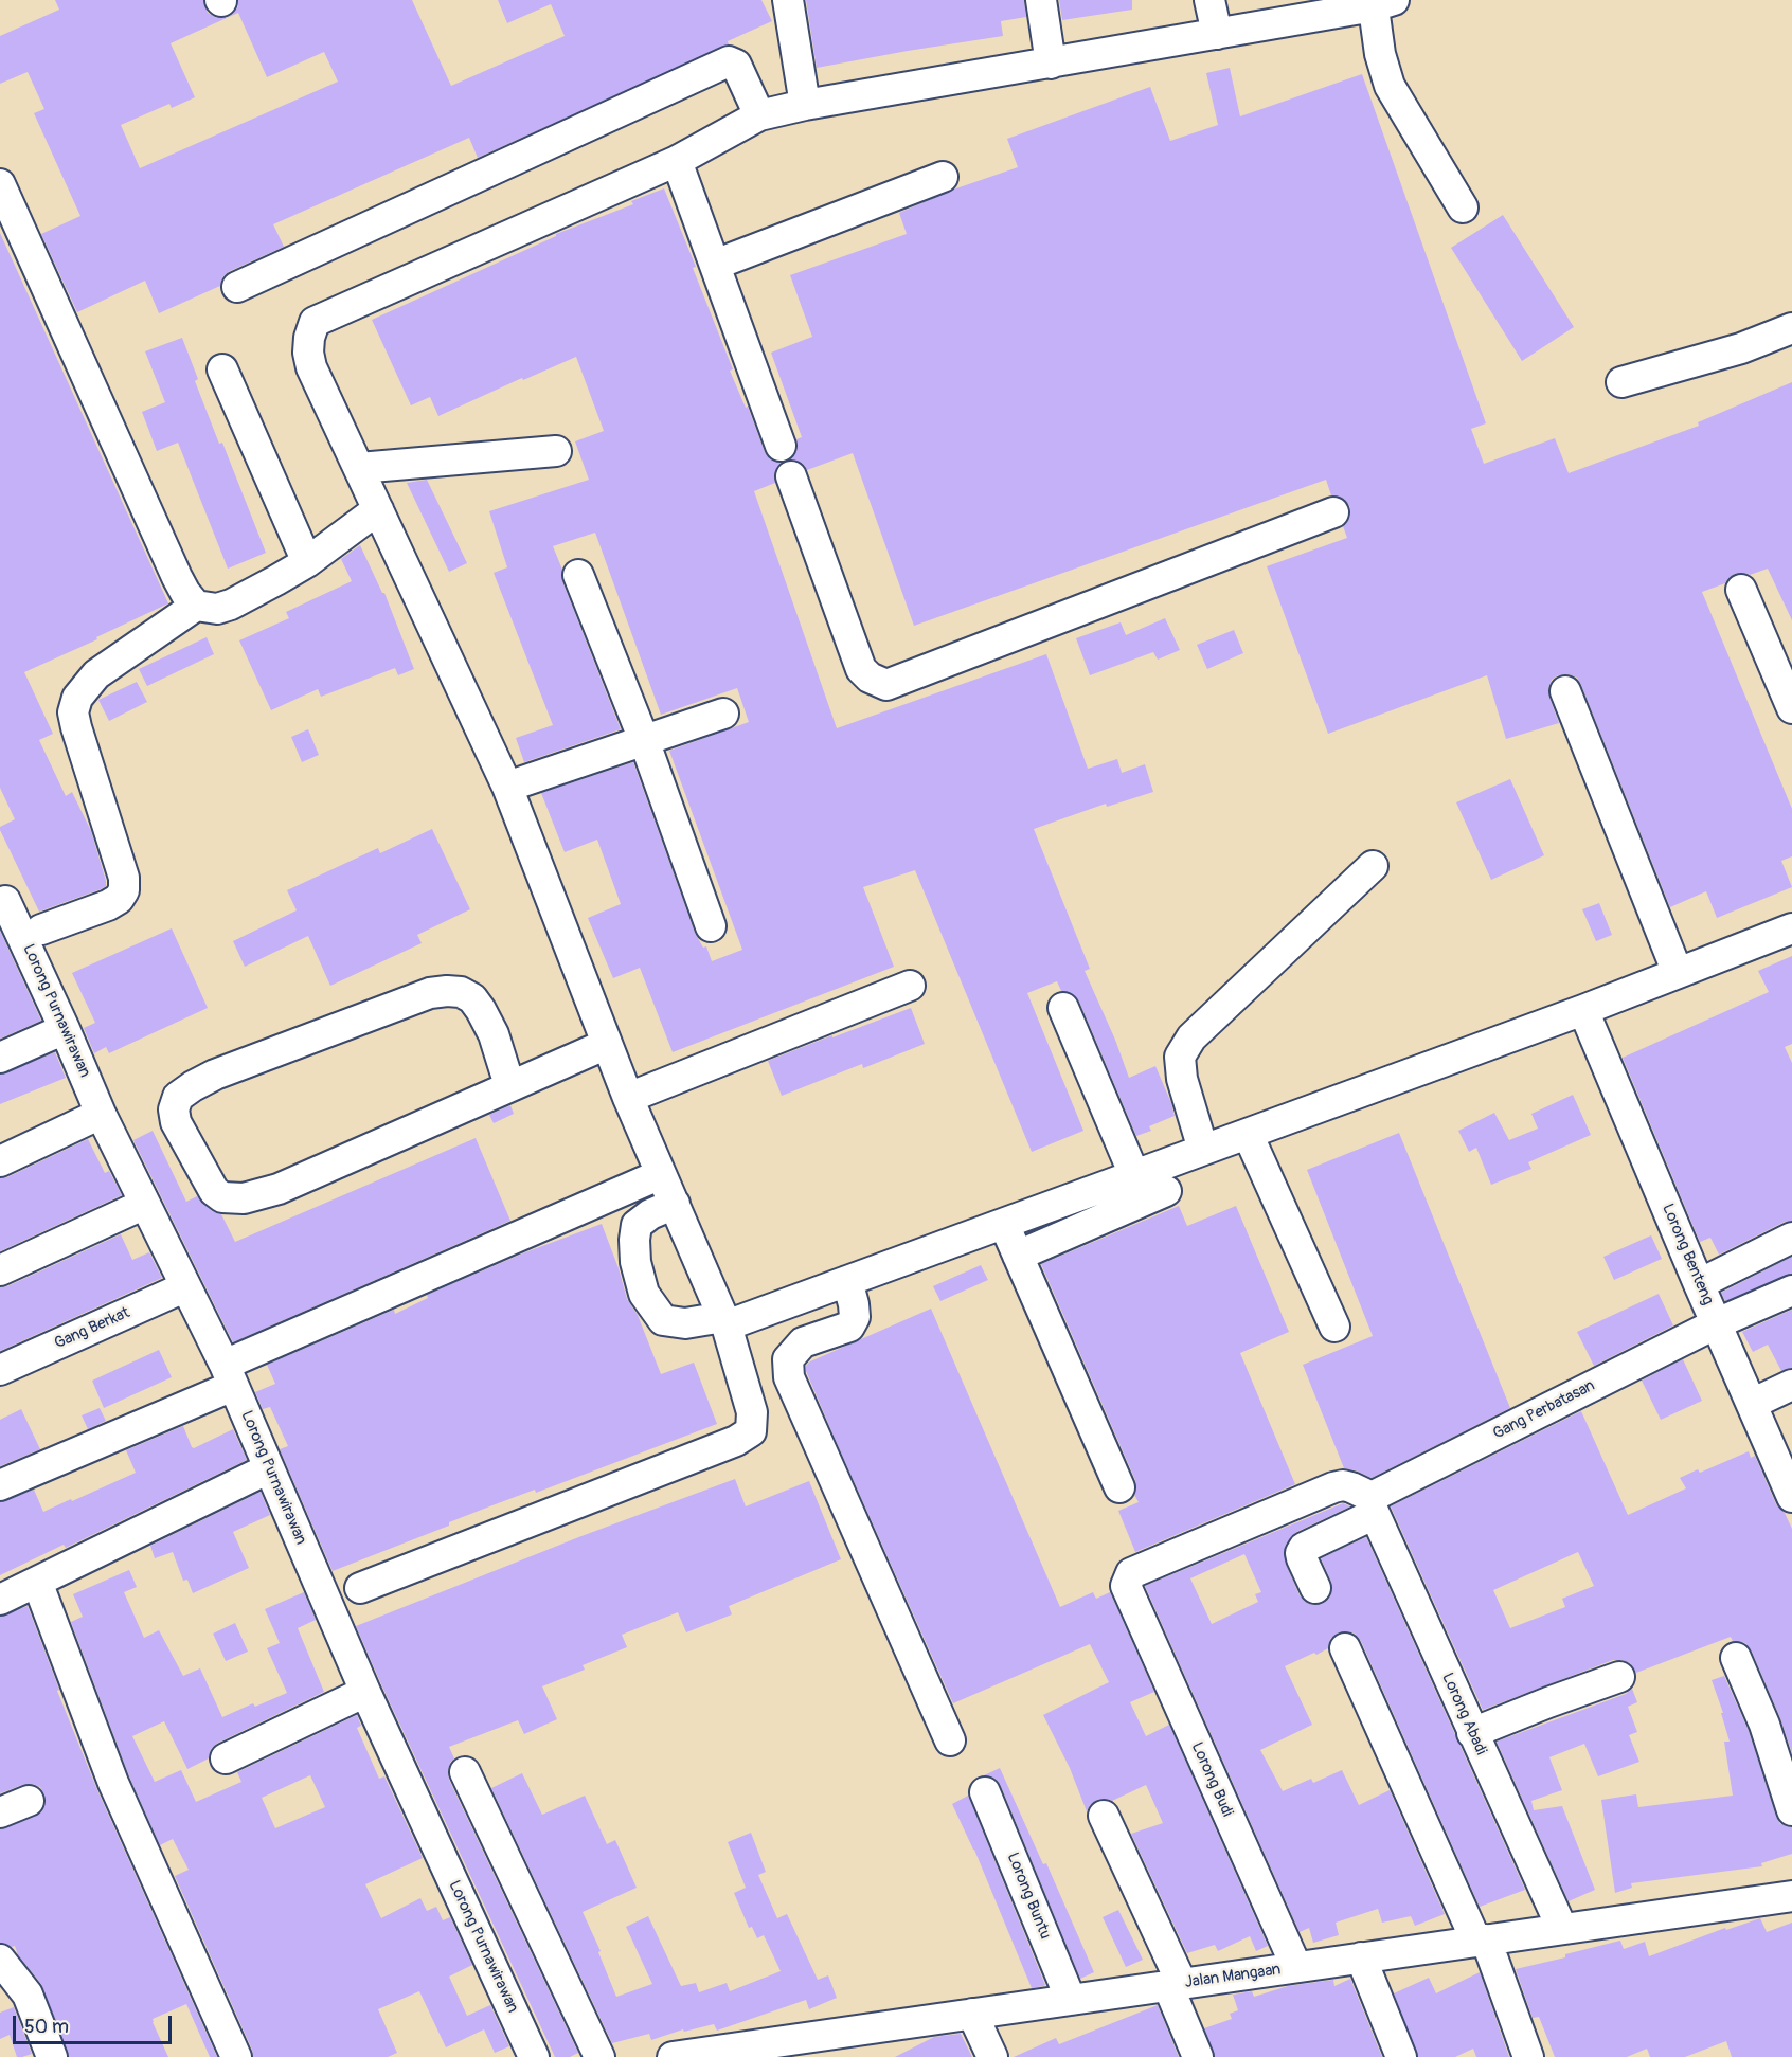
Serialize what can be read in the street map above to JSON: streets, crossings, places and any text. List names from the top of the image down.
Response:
{
  "streets": {
    "street": [
      "Lorong Purnawirawan",
      "Lorong Benteng",
      "Gang Berkat",
      "Gang Perbatasan",
      "Lorong Abadi",
      "Lorong Budi",
      "Lorong Buntu",
      "Jalan Mangaan"
    ]
  },
  "crossings": [
    ["Lorong Purnawirawan", "Gang Berkat"],
    ["Lorong Benteng", "Gang Perbatasan"],
    ["Gang Perbatasan", "Lorong Abadi"],
    ["Gang Perbatasan", "Lorong Budi"],
    ["Lorong Abadi", "Lorong Budi"],
    ["Lorong Abadi", "Jalan Mangaan"],
    ["Lorong Budi", "Jalan Mangaan"],
    ["Lorong Buntu", "Jalan Mangaan"]
  ],
  "scale_bar": "50 m"
}
